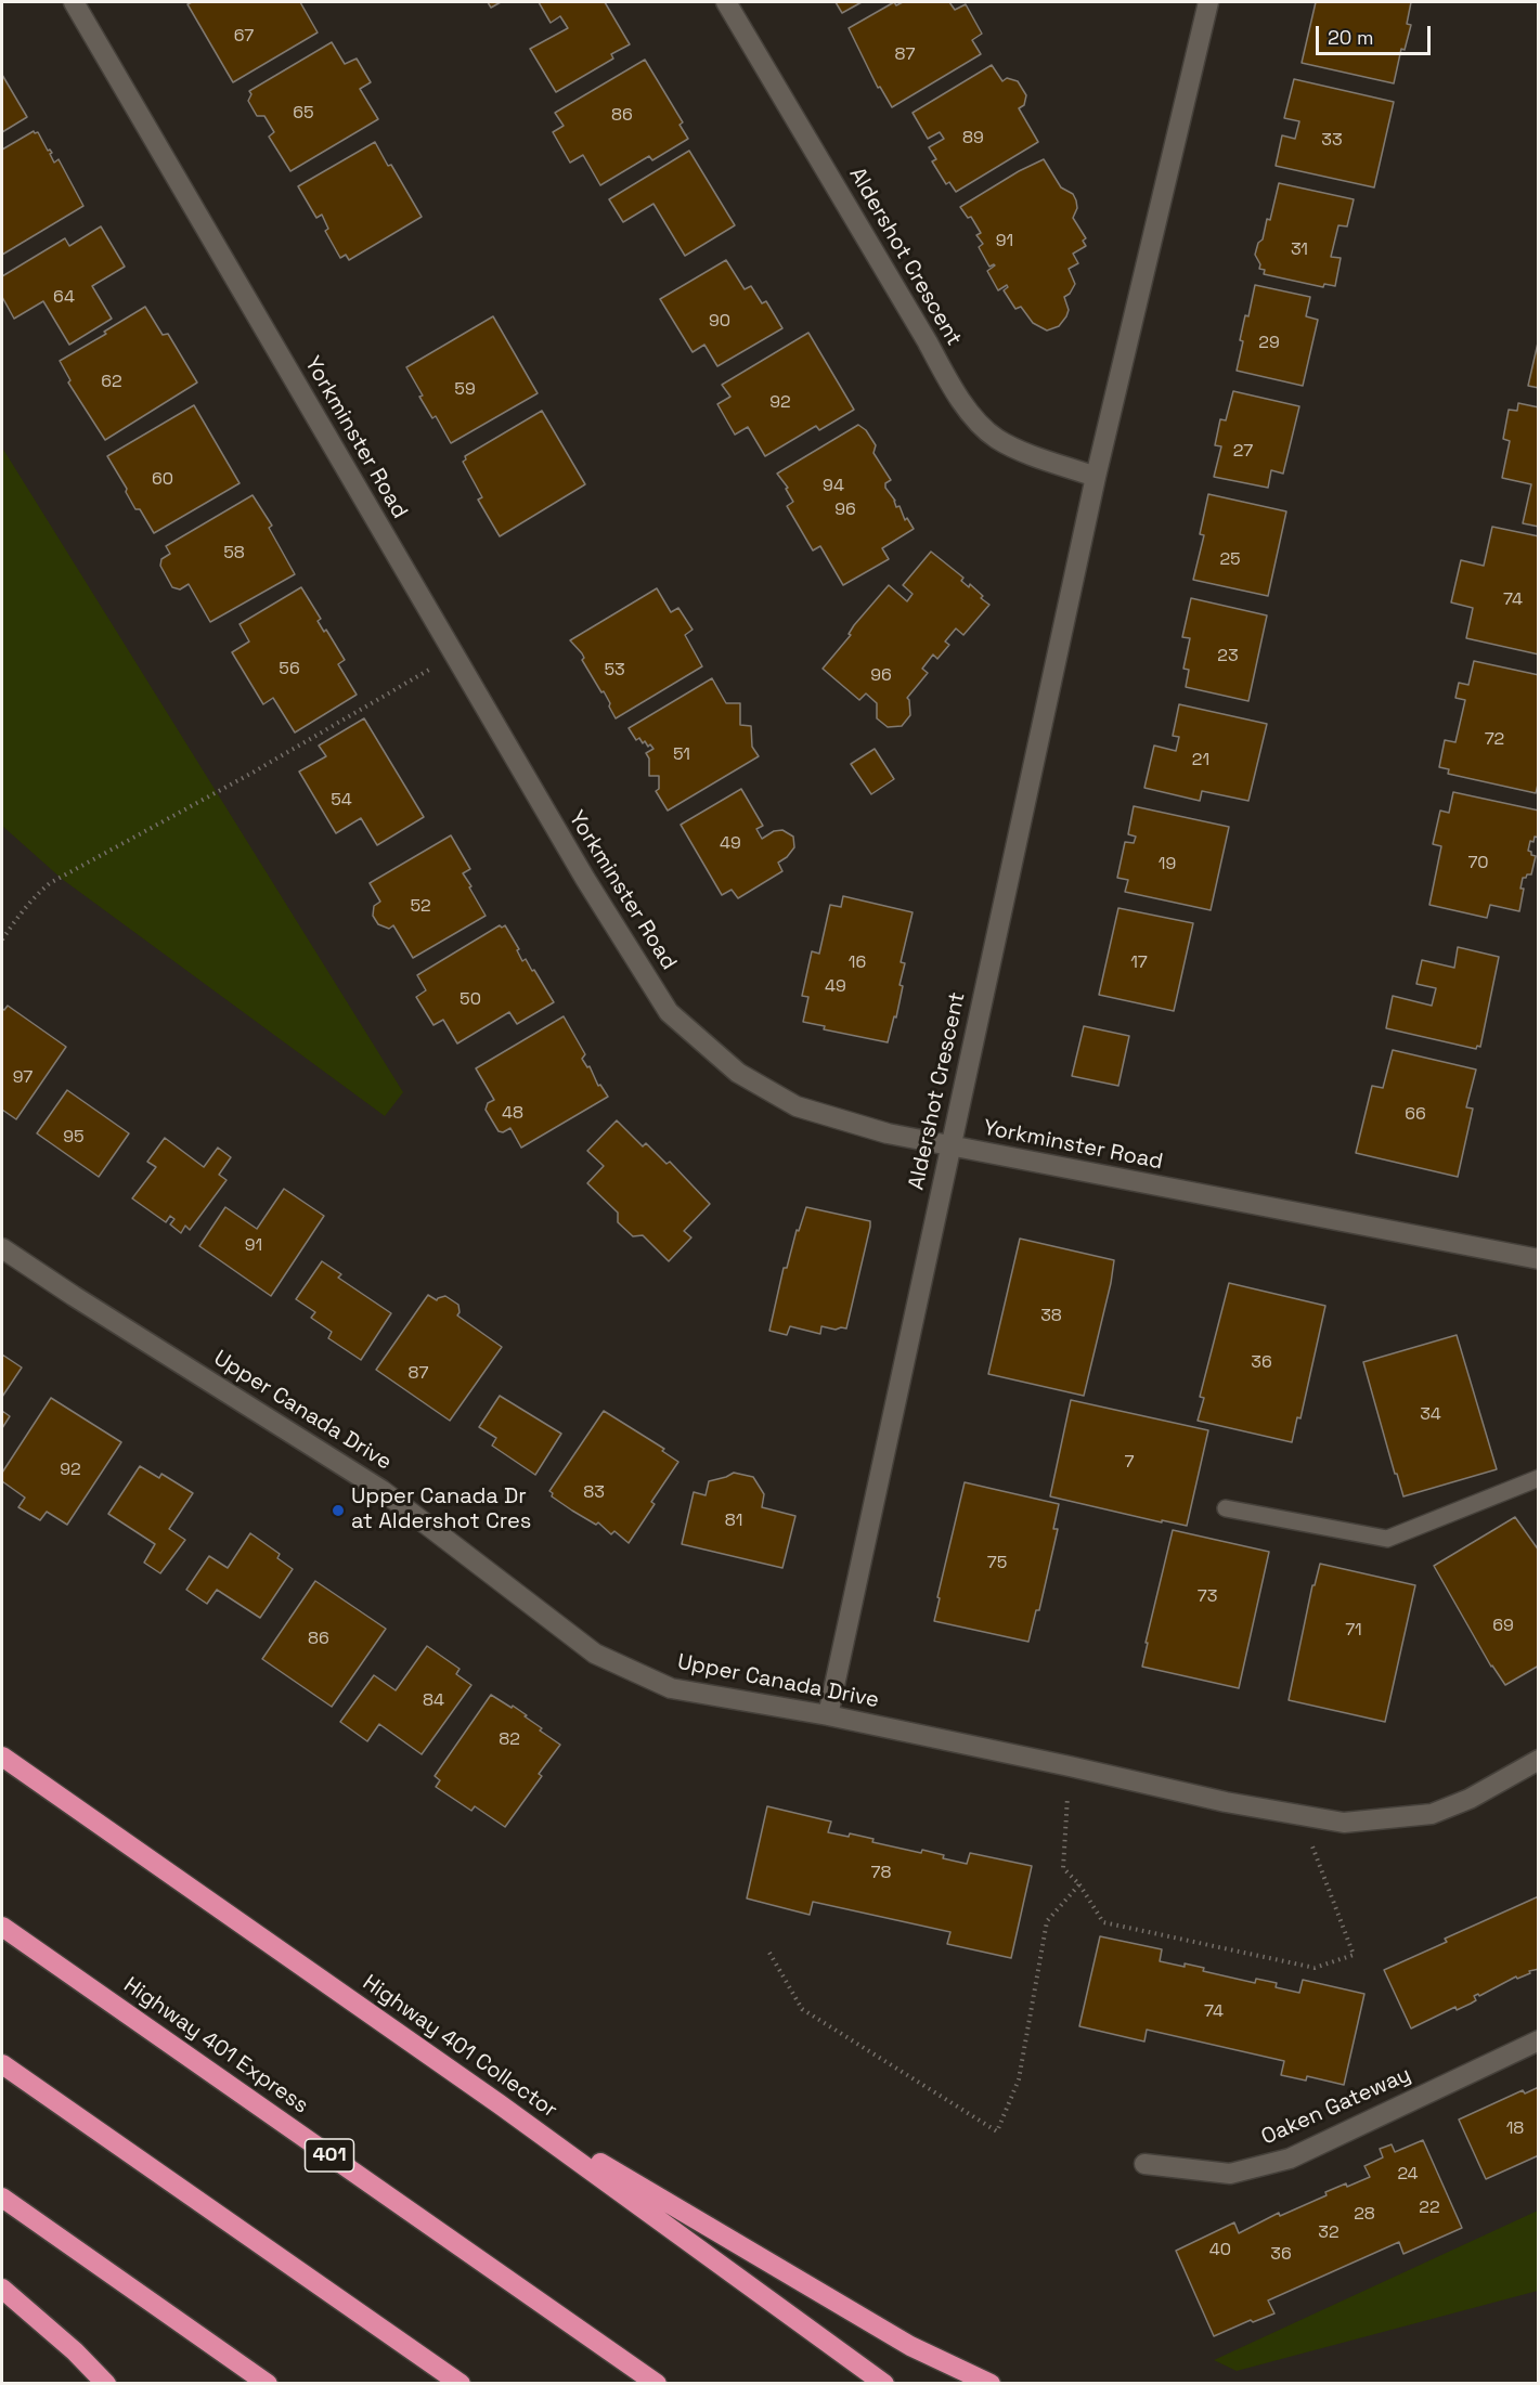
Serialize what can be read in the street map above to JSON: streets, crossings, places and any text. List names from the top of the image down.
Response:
{
  "streets": {
    "highway": ["Highway 401 Express", "Highway 401 Collector", "401"],
    "street": [
      "Aldershot Crescent",
      "Yorkminster Road",
      "Upper Canada Drive",
      "Oaken Gateway"
    ]
  },
  "crossings": [
    ["Aldershot Crescent", "Yorkminster Road"],
    ["Aldershot Crescent", "Upper Canada Drive"]
  ],
  "places": ["Upper Canada Dr at Aldershot Cres"],
  "house_numbers": [
    "67",
    "87",
    "65",
    "86",
    "89",
    "33",
    "91",
    "31",
    "64",
    "90",
    "29",
    "62",
    "59",
    "92",
    "27",
    "60",
    "94",
    "96",
    "58",
    "25",
    "74",
    "23",
    "56",
    "53",
    "96",
    "72",
    "51",
    "21",
    "54",
    "49",
    "70",
    "19",
    "52",
    "16",
    "17",
    "49",
    "50",
    "97",
    "48",
    "66",
    "95",
    "91",
    "38",
    "36",
    "87",
    "34",
    "7",
    "92",
    "83",
    "81",
    "75",
    "73",
    "69",
    "71",
    "86",
    "84",
    "82",
    "78",
    "74",
    "18",
    "24",
    "22",
    "28",
    "32",
    "40",
    "36"
  ],
  "scale_bar": "20 m"
}
